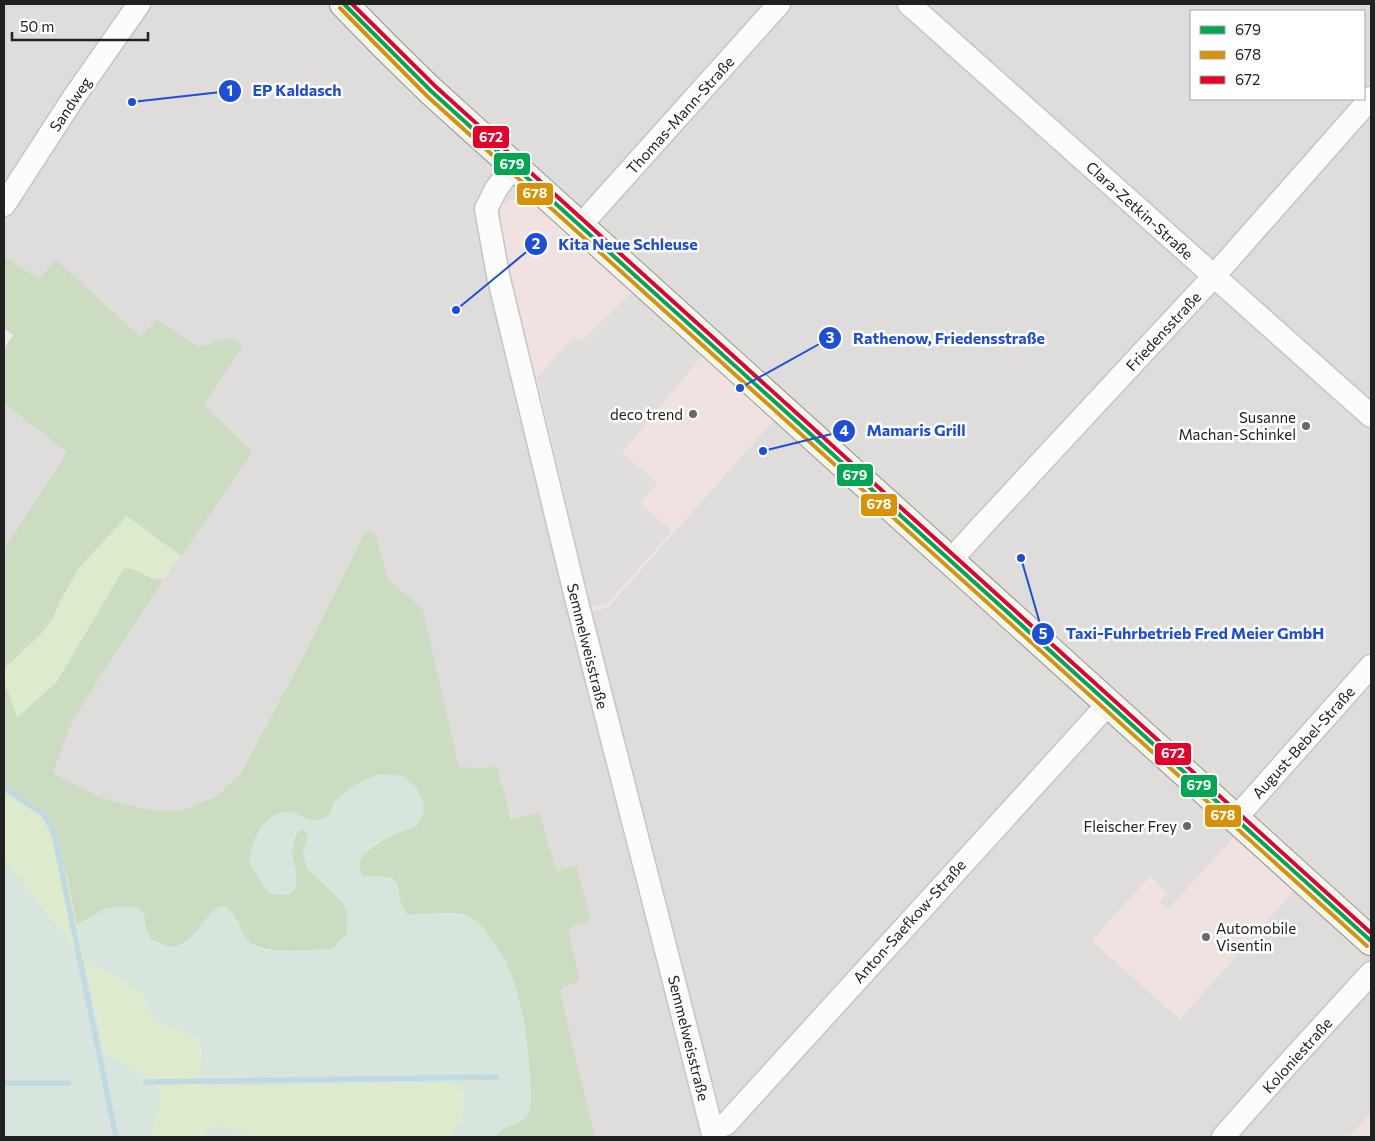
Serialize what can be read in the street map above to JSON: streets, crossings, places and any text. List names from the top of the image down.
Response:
{
  "streets": {
    "street": [
      "Sandweg",
      "Thomas-Mann-Straße",
      "Clara-Zetkin-Straße",
      "Friedensstraße",
      "Semmelweisstraße",
      "August-Bebel-Straße",
      "Anton-Saefkow-Straße",
      "Koloniestraße"
    ]
  },
  "crossings": [
    ["Clara-Zetkin-Straße", "Friedensstraße"],
    ["Semmelweisstraße", "Anton-Saefkow-Straße"]
  ],
  "places": [
    "EP Kaldasch",
    "Kita Neue Schleuse",
    "Rathenow, Friedensstraße",
    "deco trend",
    "Susanne Machan-Schinkel",
    "Mamaris Grill",
    "Taxi-Fuhrbetrieb Fred Meier GmbH",
    "Fleischer Frey",
    "Automobile Visentin"
  ],
  "lines": ["transit line 679", "transit line 672", "transit line 678"],
  "legend": ["679", "678", "672"],
  "scale_bar": "50 m"
}
